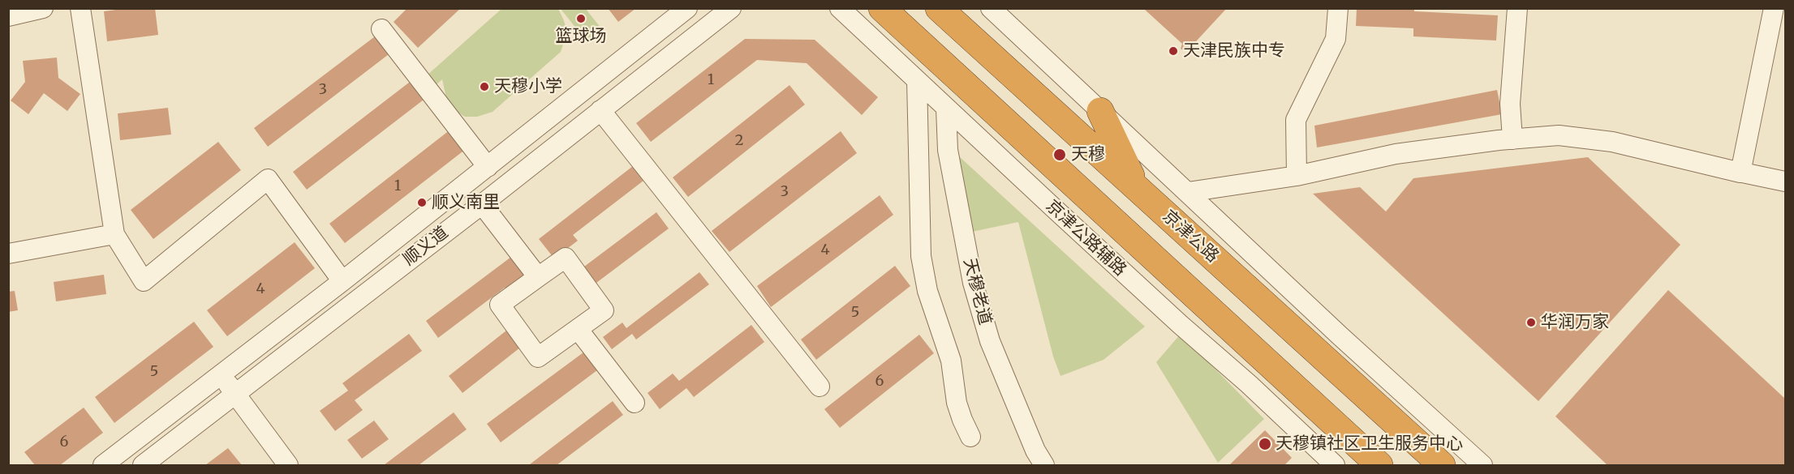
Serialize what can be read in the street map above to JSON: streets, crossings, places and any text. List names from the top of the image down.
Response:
{
  "streets": {
    "highway": ["京津公路"],
    "street": ["京津公路辅路", "顺义道", "天穆老道"]
  },
  "crossings": [
    ["京津公路辅路", "天穆老道"]
  ],
  "places": [
    "篮球场",
    "天津民族中专",
    "天穆小学",
    "天穆",
    "顺义南里",
    "华润万家",
    "天穆镇社区卫生服务中心"
  ],
  "house_numbers": [
    "1",
    "3",
    "2",
    "1",
    "3",
    "4",
    "4",
    "5",
    "5",
    "6",
    "6"
  ]
}
